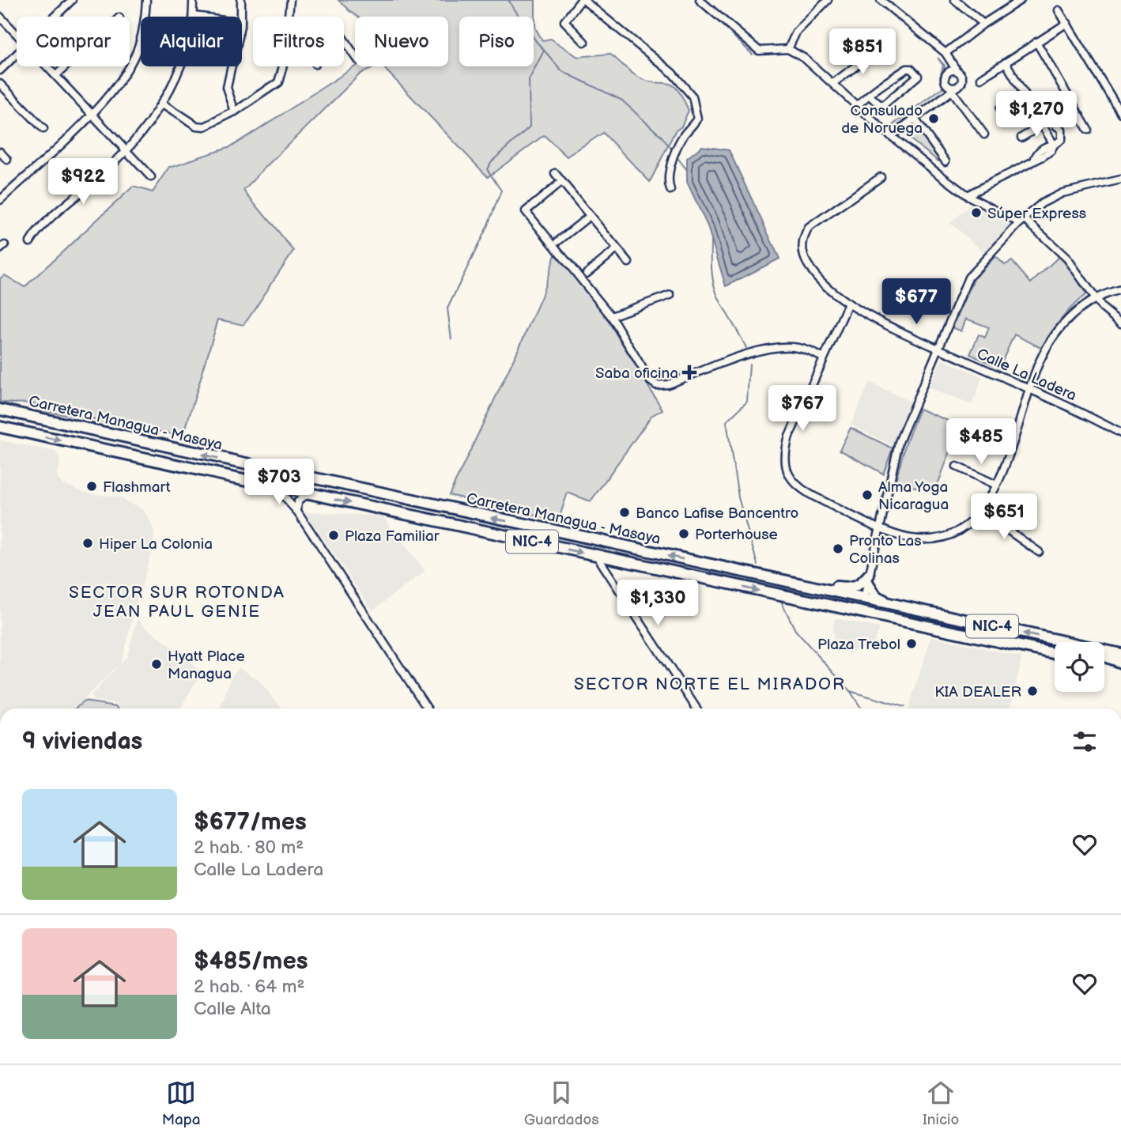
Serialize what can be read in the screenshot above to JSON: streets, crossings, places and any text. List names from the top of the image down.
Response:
{
  "streets": {
    "highway": ["Carretera Managua - Masaya", "NIC-4"],
    "street": ["Calle La Ladera"]
  },
  "districts": ["SECTOR SUR ROTONDA JEAN PAUL GENIE", "SECTOR NORTE EL MIRADOR"],
  "places": {
    "other": [
      "Consulado de Noruega",
      "Súper Express",
      "Flashmart",
      "Alma Yoga Nicaragua",
      "Banco Lafise Bancentro",
      "Porterhouse",
      "Plaza Familiar",
      "Hiper La Colonia",
      "Pronto Las Colinas",
      "Plaza Trebol",
      "Hyatt Place Managua",
      "KIA DEALER"
    ],
    "health": ["Saba oficina"]
  },
  "page": {
    "chip": [
      "Comprar",
      "Alquilar",
      "Filtros",
      "Nuevo",
      "Piso"
    ],
    "price": [
      "$851",
      "$1,270",
      "$922",
      "$677",
      "$767",
      "$485",
      "$703",
      "$651",
      "$1,330"
    ],
    "heading": "9 viviendas",
    "list": [
      {
        "name": "$677/mes",
        "note": "2 hab. · 80 m² · Calle La Ladera"
      },
      {
        "name": "$485/mes",
        "note": "2 hab. · 64 m² · Calle Alta"
      }
    ],
    "tabs": ["Mapa", "Guardados", "Inicio"]
  }
}
